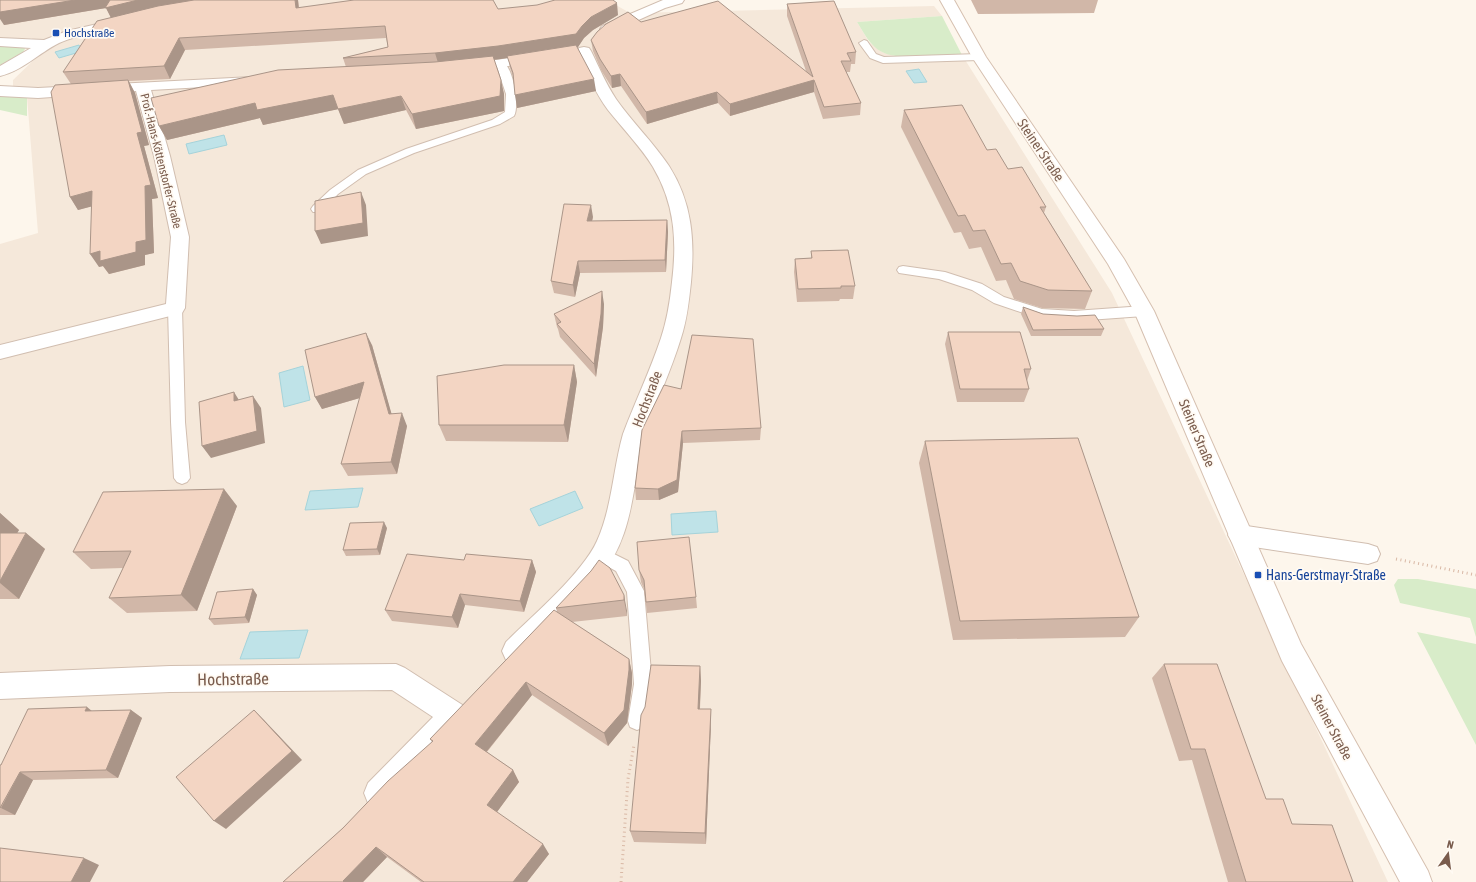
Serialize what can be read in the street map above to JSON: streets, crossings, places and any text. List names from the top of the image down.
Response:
{
  "streets": {
    "street": ["Steiner Straße", "Prof.-Hans-Köttenstorfer-Straße", "Hochstraße"]
  },
  "places": {
    "transit": ["Hochstraße", "Hans-Gerstmayr-Straße"]
  },
  "north": "top"
}
